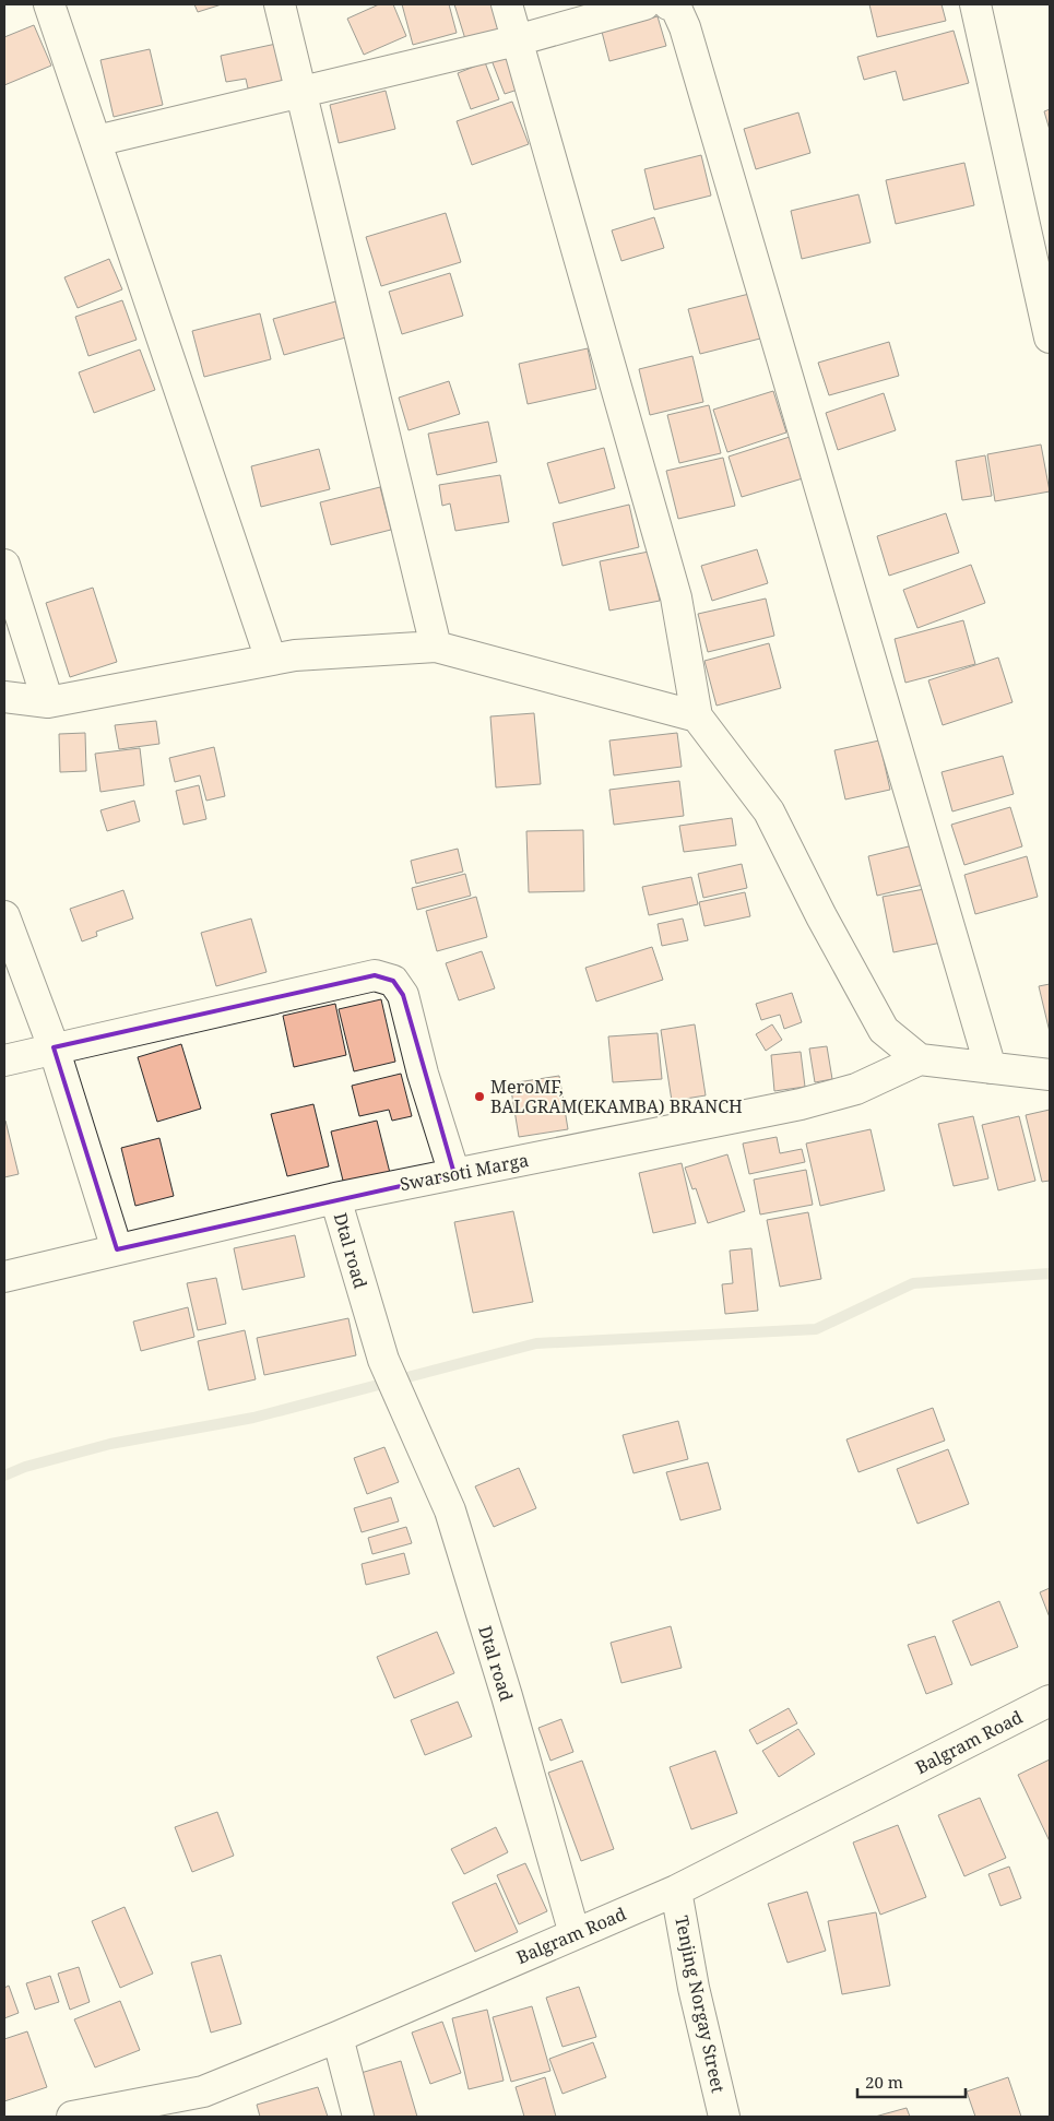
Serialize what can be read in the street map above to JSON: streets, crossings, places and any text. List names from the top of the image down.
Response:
{
  "streets": {
    "street": [
      "Swarsoti Marga",
      "Dtal road",
      "Balgram Road",
      "Tenjing Norgay Street"
    ]
  },
  "crossings": [
    ["Swarsoti Marga", "Dtal road"],
    ["Dtal road", "Balgram Road"],
    ["Balgram Road", "Tenjing Norgay Street"]
  ],
  "places": ["MeroMF, BALGRAM(EKAMBA) BRANCH"],
  "scale_bar": "20 m"
}
